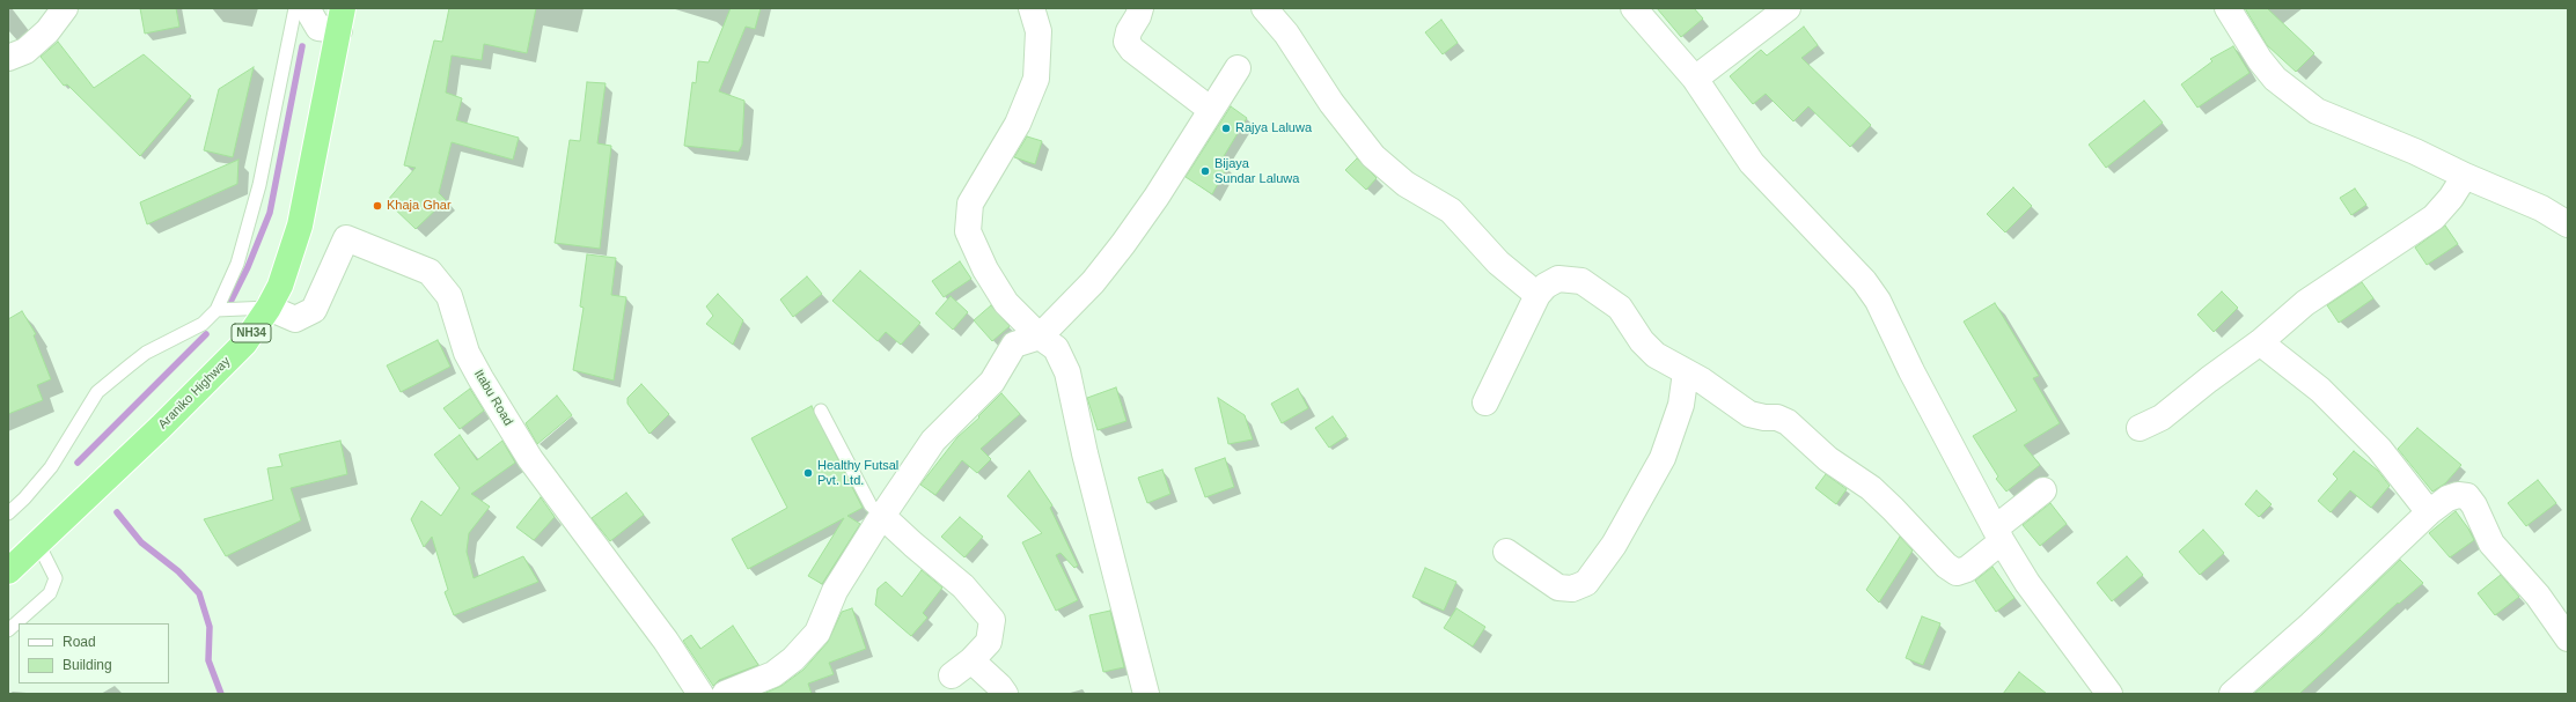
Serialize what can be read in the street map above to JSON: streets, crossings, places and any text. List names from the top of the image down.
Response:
{
  "streets": {
    "highway": ["NH34", "Araniko Highway"],
    "street": ["Itabu Road"]
  },
  "crossings": [
    ["Araniko Highway", "Itabu Road"]
  ],
  "places": [
    "Rajya Laluwa",
    "Bijaya Sundar Laluwa",
    "Khaja Ghar",
    "Healthy Futsal Pvt. Ltd."
  ],
  "legend": ["Road", "Building"]
}
